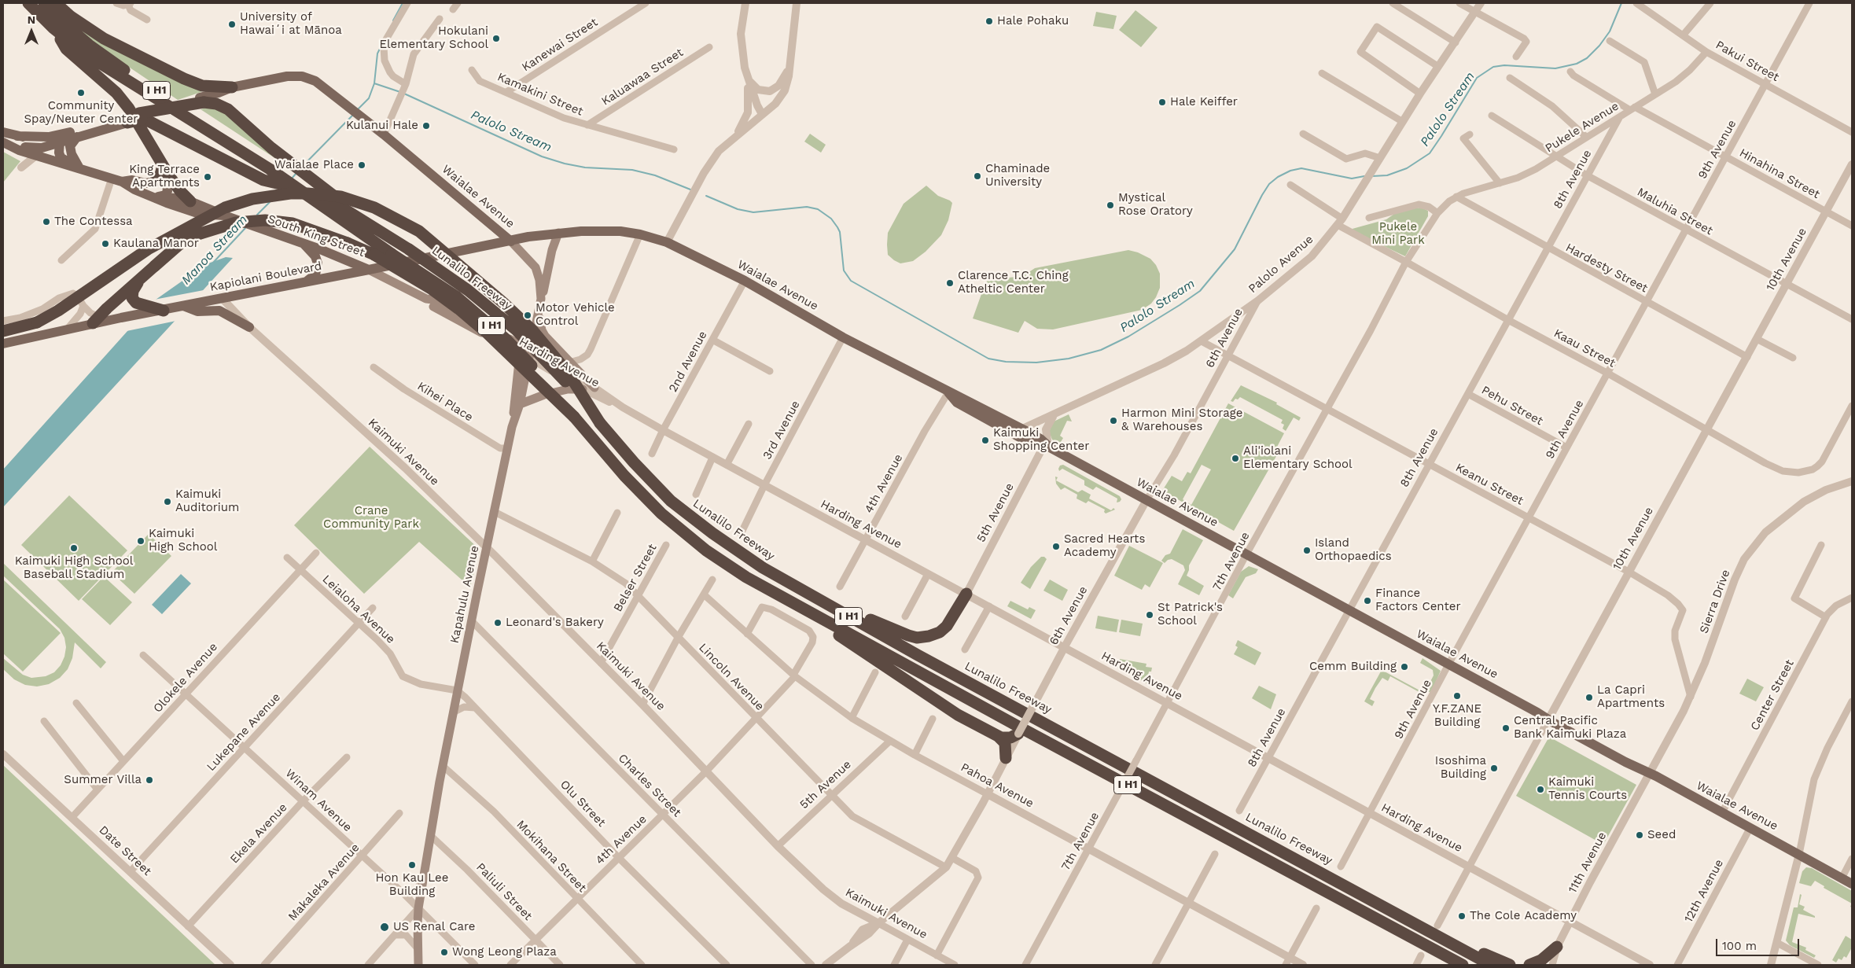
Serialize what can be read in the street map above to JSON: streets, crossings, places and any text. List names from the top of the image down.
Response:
{
  "streets": {
    "highway": ["I H1", "Lunalilo Freeway"],
    "main road": [
      "Waialae Avenue",
      "South King Street",
      "Kapiolani Boulevard",
      "Harding Avenue",
      "Kapahulu Avenue"
    ],
    "street": [
      "Kanewai Street",
      "Pakui Street",
      "Kaluawaa Street",
      "Kamakini Street",
      "Pukele Avenue",
      "9th Avenue",
      "Hinahina Street",
      "8th Avenue",
      "Maluhia Street",
      "10th Avenue",
      "Palolo Avenue",
      "Hardesty Street",
      "6th Avenue",
      "Kaau Street",
      "2nd Avenue",
      "Kihei Place",
      "Pehu Street",
      "3rd Avenue",
      "Kaimuki Avenue",
      "4th Avenue",
      "Keanu Street",
      "5th Avenue",
      "7th Avenue",
      "Belser Street",
      "Sierra Drive",
      "Leialoha Avenue",
      "Lincoln Avenue",
      "Olokele Avenue",
      "Center Street",
      "Lukepane Avenue",
      "Charles Street",
      "Pahoa Avenue",
      "Winam Avenue",
      "Olu Street",
      "Ekela Avenue",
      "Date Street",
      "Mokihana Street",
      "11th Avenue",
      "Makaleka Avenue",
      "12th Avenue",
      "Paliuli Street"
    ]
  },
  "crossings": [
    ["Kanewai Street", "Kamakini Street"],
    ["Pakui Street", "Pukele Avenue"],
    ["Pakui Street", "9th Avenue"],
    ["Kaluawaa Street", "Kamakini Street"],
    ["Pukele Avenue", "Hinahina Street"],
    ["Pukele Avenue", "8th Avenue"],
    ["Pukele Avenue", "Maluhia Street"],
    ["Pukele Avenue", "Hardesty Street"],
    ["Pukele Avenue", "7th Avenue"],
    ["9th Avenue", "Hinahina Street"],
    ["9th Avenue", "Waialae Avenue"],
    ["9th Avenue", "Maluhia Street"],
    ["9th Avenue", "Hardesty Street"],
    ["9th Avenue", "Kaau Street"],
    ["9th Avenue", "Harding Avenue"],
    ["9th Avenue", "Pehu Street"],
    ["9th Avenue", "Keanu Street"],
    ["Hinahina Street", "10th Avenue"],
    ["8th Avenue", "Waialae Avenue"],
    ["8th Avenue", "Maluhia Street"],
    ["8th Avenue", "Hardesty Street"],
    ["8th Avenue", "Kaau Street"],
    ["8th Avenue", "Harding Avenue"],
    ["8th Avenue", "Pehu Street"],
    ["8th Avenue", "Keanu Street"],
    ["Waialae Avenue", "10th Avenue"],
    ["Waialae Avenue", "Palolo Avenue"],
    ["Waialae Avenue", "Kapiolani Boulevard"],
    ["Waialae Avenue", "6th Avenue"],
    ["Waialae Avenue", "2nd Avenue"],
    ["Waialae Avenue", "3rd Avenue"],
    ["Waialae Avenue", "4th Avenue"],
    ["Waialae Avenue", "5th Avenue"],
    ["Waialae Avenue", "7th Avenue"],
    ["Waialae Avenue", "Kapahulu Avenue"],
    ["Waialae Avenue", "Sierra Drive"],
    ["Waialae Avenue", "Center Street"],
    ["Waialae Avenue", "11th Avenue"],
    ["Waialae Avenue", "12th Avenue"],
    ["Maluhia Street", "10th Avenue"],
    ["South King Street", "Kapiolani Boulevard"],
    ["South King Street", "Harding Avenue"],
    ["10th Avenue", "Hardesty Street"],
    ["10th Avenue", "Kaau Street"],
    ["10th Avenue", "Harding Avenue"],
    ["10th Avenue", "Keanu Street"],
    ["Palolo Avenue", "6th Avenue"],
    ["Palolo Avenue", "Kaau Street"],
    ["Palolo Avenue", "Keanu Street"],
    ["Hardesty Street", "7th Avenue"],
    ["Kapiolani Boulevard", "Lunalilo Freeway"],
    ["Kapiolani Boulevard", "Harding Avenue"],
    ["Kapiolani Boulevard", "Kaimuki Avenue"],
    ["Kapiolani Boulevard", "Kapahulu Avenue"],
    ["6th Avenue", "Harding Avenue"],
    ["6th Avenue", "Kaimuki Avenue"],
    ["6th Avenue", "Keanu Street"],
    ["6th Avenue", "Lincoln Avenue"],
    ["6th Avenue", "Pahoa Avenue"],
    ["Kaau Street", "7th Avenue"],
    ["2nd Avenue", "Harding Avenue"],
    ["Harding Avenue", "3rd Avenue"],
    ["Harding Avenue", "4th Avenue"],
    ["Harding Avenue", "5th Avenue"],
    ["Harding Avenue", "7th Avenue"],
    ["Harding Avenue", "Kapahulu Avenue"],
    ["Harding Avenue", "11th Avenue"],
    ["Kihei Place", "Kapahulu Avenue"],
    ["Kaimuki Avenue", "4th Avenue"],
    ["Kaimuki Avenue", "5th Avenue"],
    ["Kaimuki Avenue", "Belser Street"],
    ["Kaimuki Avenue", "Kapahulu Avenue"],
    ["4th Avenue", "Lincoln Avenue"],
    ["4th Avenue", "Charles Street"],
    ["4th Avenue", "Pahoa Avenue"],
    ["4th Avenue", "Olu Street"],
    ["4th Avenue", "Mokihana Street"],
    ["4th Avenue", "Paliuli Street"],
    ["Keanu Street", "7th Avenue"],
    ["Keanu Street", "Sierra Drive"],
    ["5th Avenue", "Lincoln Avenue"],
    ["5th Avenue", "Pahoa Avenue"],
    ["7th Avenue", "Pahoa Avenue"],
    ["Belser Street", "Lincoln Avenue"],
    ["Kapahulu Avenue", "Leialoha Avenue"],
    ["Kapahulu Avenue", "Lincoln Avenue"],
    ["Kapahulu Avenue", "Charles Street"],
    ["Kapahulu Avenue", "Winam Avenue"],
    ["Kapahulu Avenue", "Olu Street"],
    ["Kapahulu Avenue", "Mokihana Street"],
    ["Kapahulu Avenue", "Paliuli Street"],
    ["Sierra Drive", "11th Avenue"],
    ["Leialoha Avenue", "Olokele Avenue"],
    ["Leialoha Avenue", "Lukepane Avenue"],
    ["Leialoha Avenue", "Olu Street"],
    ["Olokele Avenue", "Winam Avenue"],
    ["Olokele Avenue", "Date Street"],
    ["Lukepane Avenue", "Winam Avenue"],
    ["Lukepane Avenue", "Date Street"],
    ["Winam Avenue", "Ekela Avenue"],
    ["Winam Avenue", "Makaleka Avenue"],
    ["Ekela Avenue", "Date Street"]
  ],
  "water": ["Palolo Stream", "Manoa Stream"],
  "parks": ["Pukele Mini Park", "Crane Community Park"],
  "places": [
    "Hale Pohaku",
    "University of Hawaiʻi at Mānoa",
    "Hokulani Elementary School",
    "Community Spay/Neuter Center",
    "Hale Keiffer",
    "Kulanui Hale",
    "Waialae Place",
    "Chaminade University",
    "King Terrace Apartments",
    "Mystical Rose Oratory",
    "The Contessa",
    "Kaulana Manor",
    "Clarence T.C. Ching Atheltic Center",
    "Motor Vehicle Control",
    "Harmon Mini Storage & Warehouses",
    "Kaimuki Shopping Center",
    "Ali'iolani Elementary School",
    "Kaimuki Auditorium",
    "Kaimuki High School",
    "Sacred Hearts Academy",
    "Kaimuki High School Baseball Stadium",
    "Island Orthopaedics",
    "Finance Factors Center",
    "St Patrick's School",
    "Leonard's Bakery",
    "Cemm Building",
    "Y.F.ZANE Building",
    "La Capri Apartments",
    "Central Pacific Bank Kaimuki Plaza",
    "Isoshima Building",
    "Summer Villa",
    "Kaimuki Tennis Courts",
    "Seed",
    "Hon Kau Lee Building",
    "The Cole Academy",
    "US Renal Care",
    "Wong Leong Plaza"
  ],
  "scale_bar": "100 m",
  "north": "top"
}
